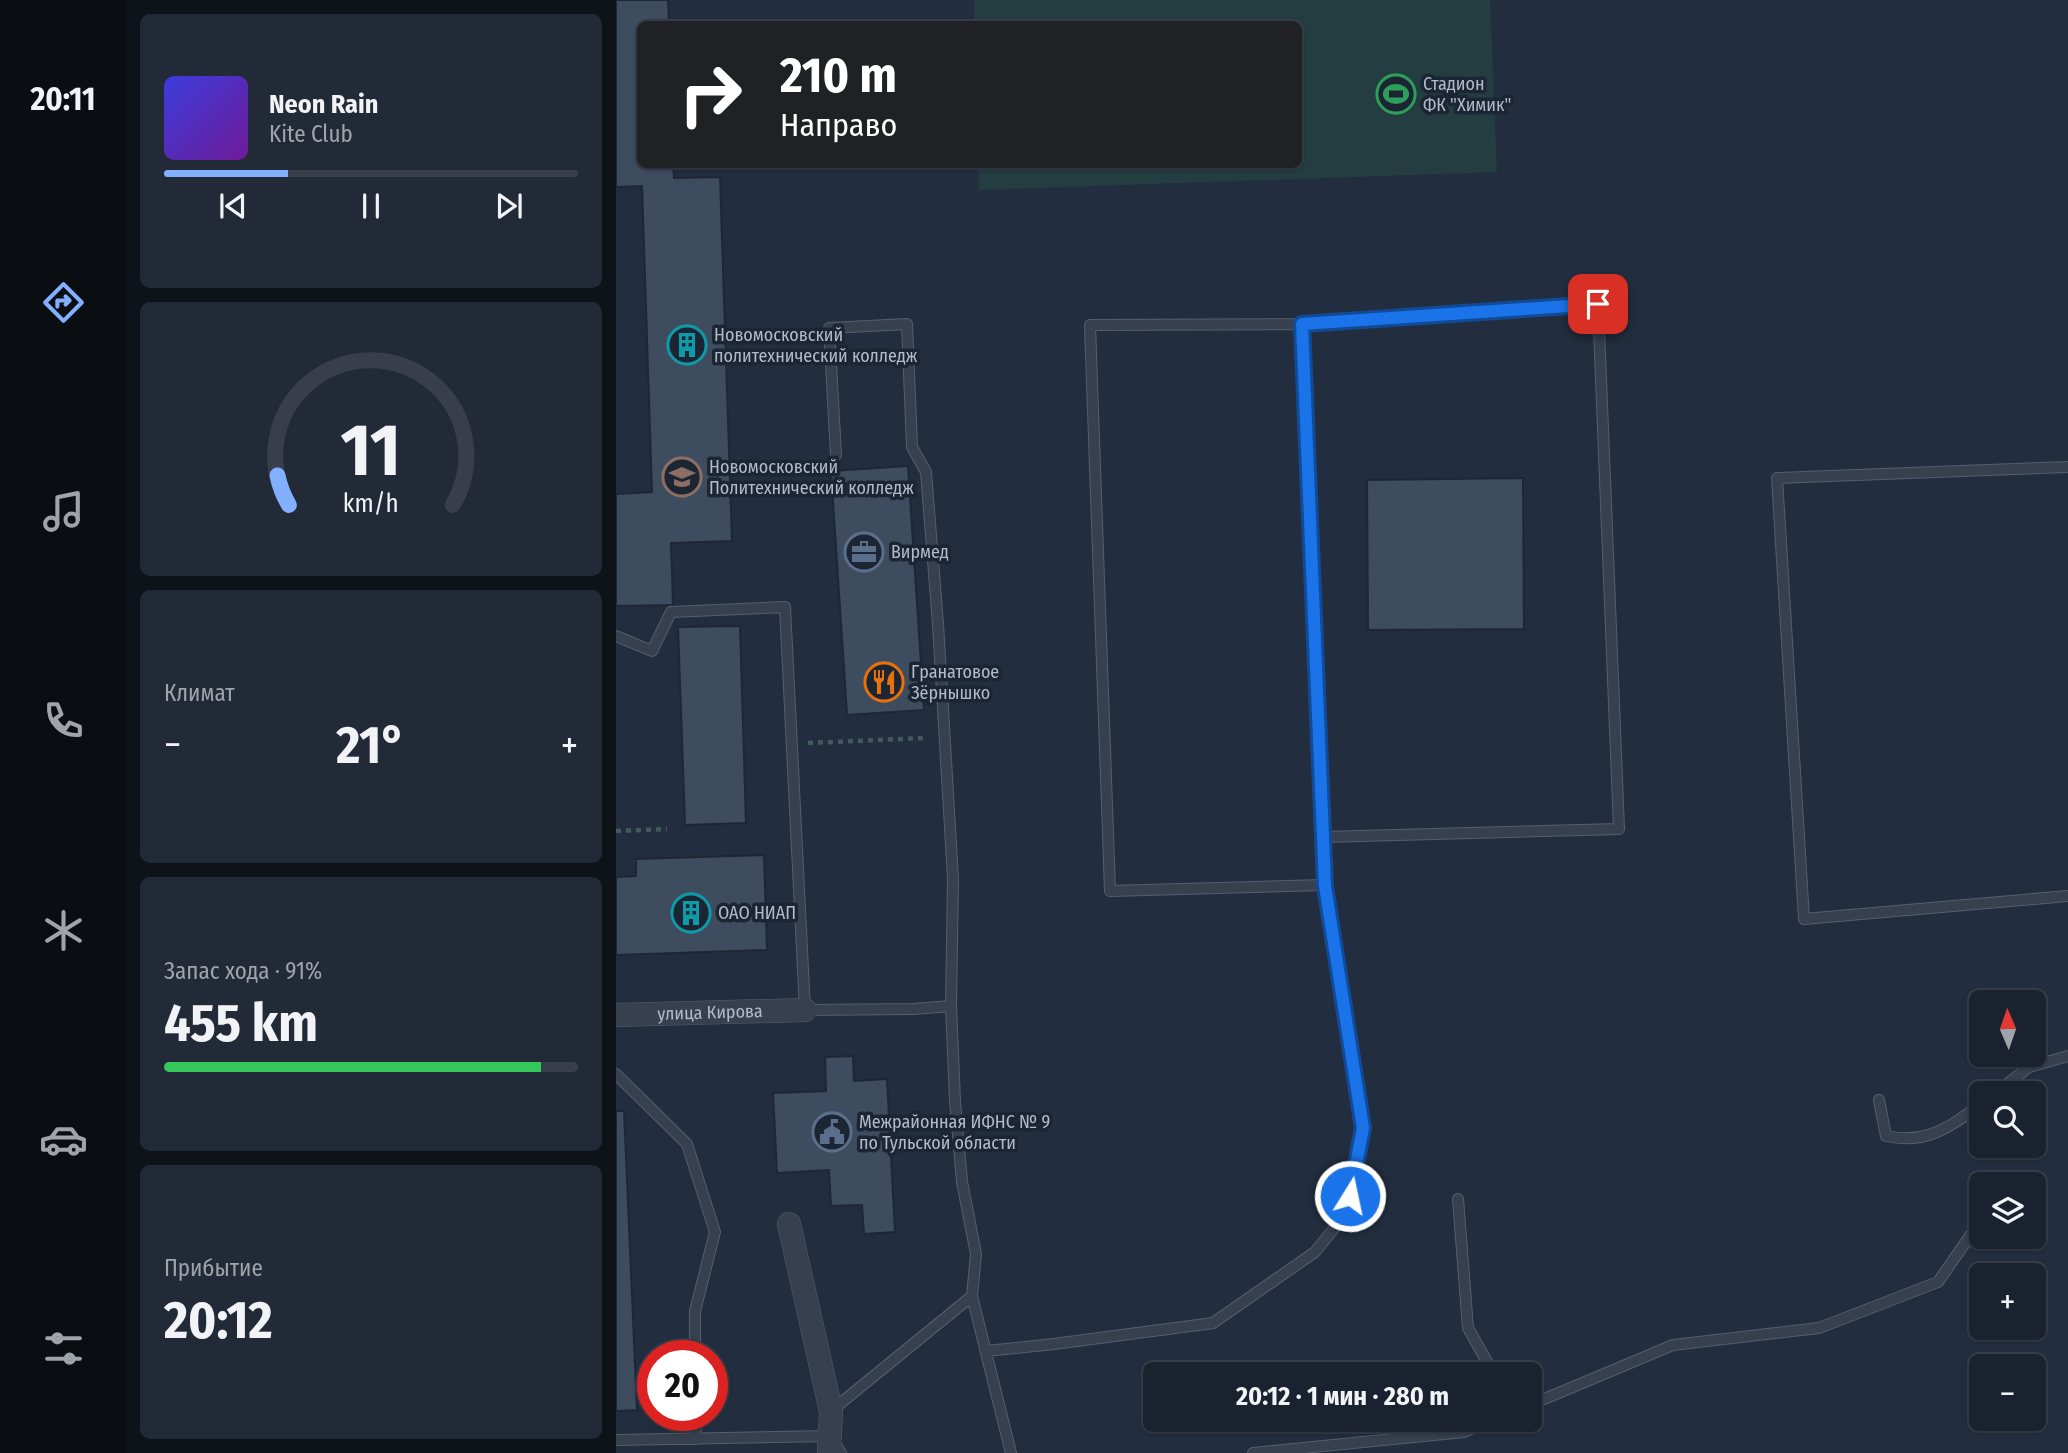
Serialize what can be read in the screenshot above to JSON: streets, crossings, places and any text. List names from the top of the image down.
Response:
{
  "streets": {
    "street": ["улица Кирова"]
  },
  "places": {
    "sports": ["Стадион ФК \"Химик\""],
    "building": ["Новомосковский политехнический колледж", "ОАО НИАП"],
    "school or university": ["Новомосковский Политехнический колледж"],
    "office": ["Вирмед"],
    "restaurant": ["Гранатовое Зёрнышко"],
    "public building": ["Межрайонная ИФНС № 9 по Тульской области"]
  },
  "north": "top",
  "page": {
    "tabs": "20:11",
    "turn": ["210 m", "Направо"],
    "song": ["Neon Rain", "Kite Club"],
    "tile": [
      "Климат",
      ["Запас хода · 91%", "455 km"],
      ["Прибытие", "20:12"]
    ],
    "heat": ["−", "21°", "+"],
    "map_buttons": ["+", "−"],
    "limit": "20",
    "trip": "20:12 · 1 мин · 280 m",
    "gauge": ["11", "km/h"]
  }
}
